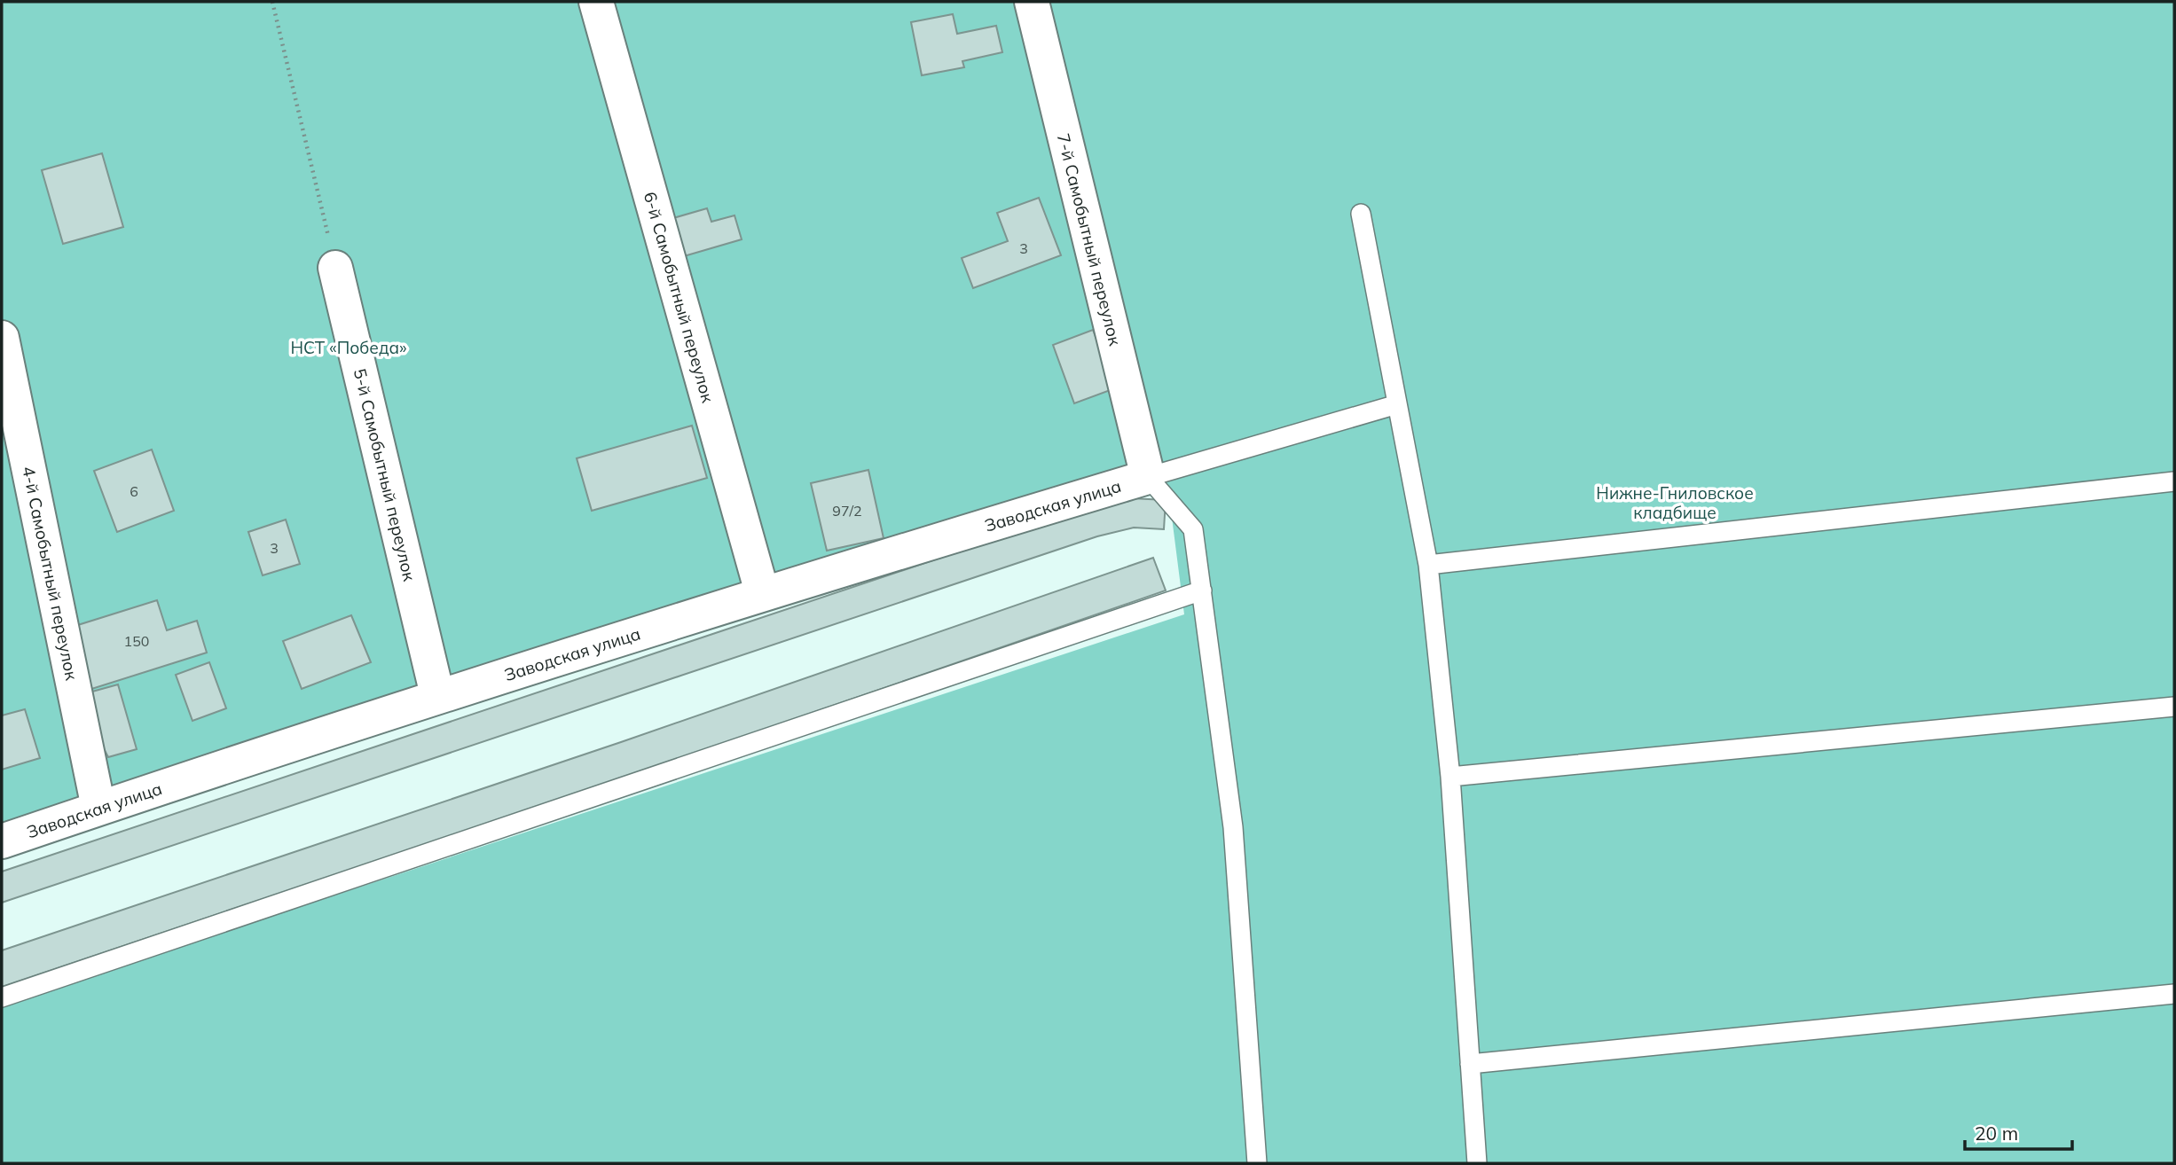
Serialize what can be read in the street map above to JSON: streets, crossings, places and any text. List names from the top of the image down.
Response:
{
  "streets": {
    "street": [
      "7-й Самобытный переулок",
      "6-й Самобытный переулок",
      "5-й Самобытный переулок",
      "Заводская улица",
      "4-й Самобытный переулок"
    ]
  },
  "crossings": [
    ["7-й Самобытный переулок", "Заводская улица"],
    ["6-й Самобытный переулок", "Заводская улица"],
    ["5-й Самобытный переулок", "Заводская улица"],
    ["Заводская улица", "4-й Самобытный переулок"]
  ],
  "parks": ["НСТ «Победа»", "Нижне-Гниловское кладбище"],
  "house_numbers": [
    "3",
    "6",
    "97/2",
    "3",
    "150"
  ],
  "scale_bar": "20 m"
}
